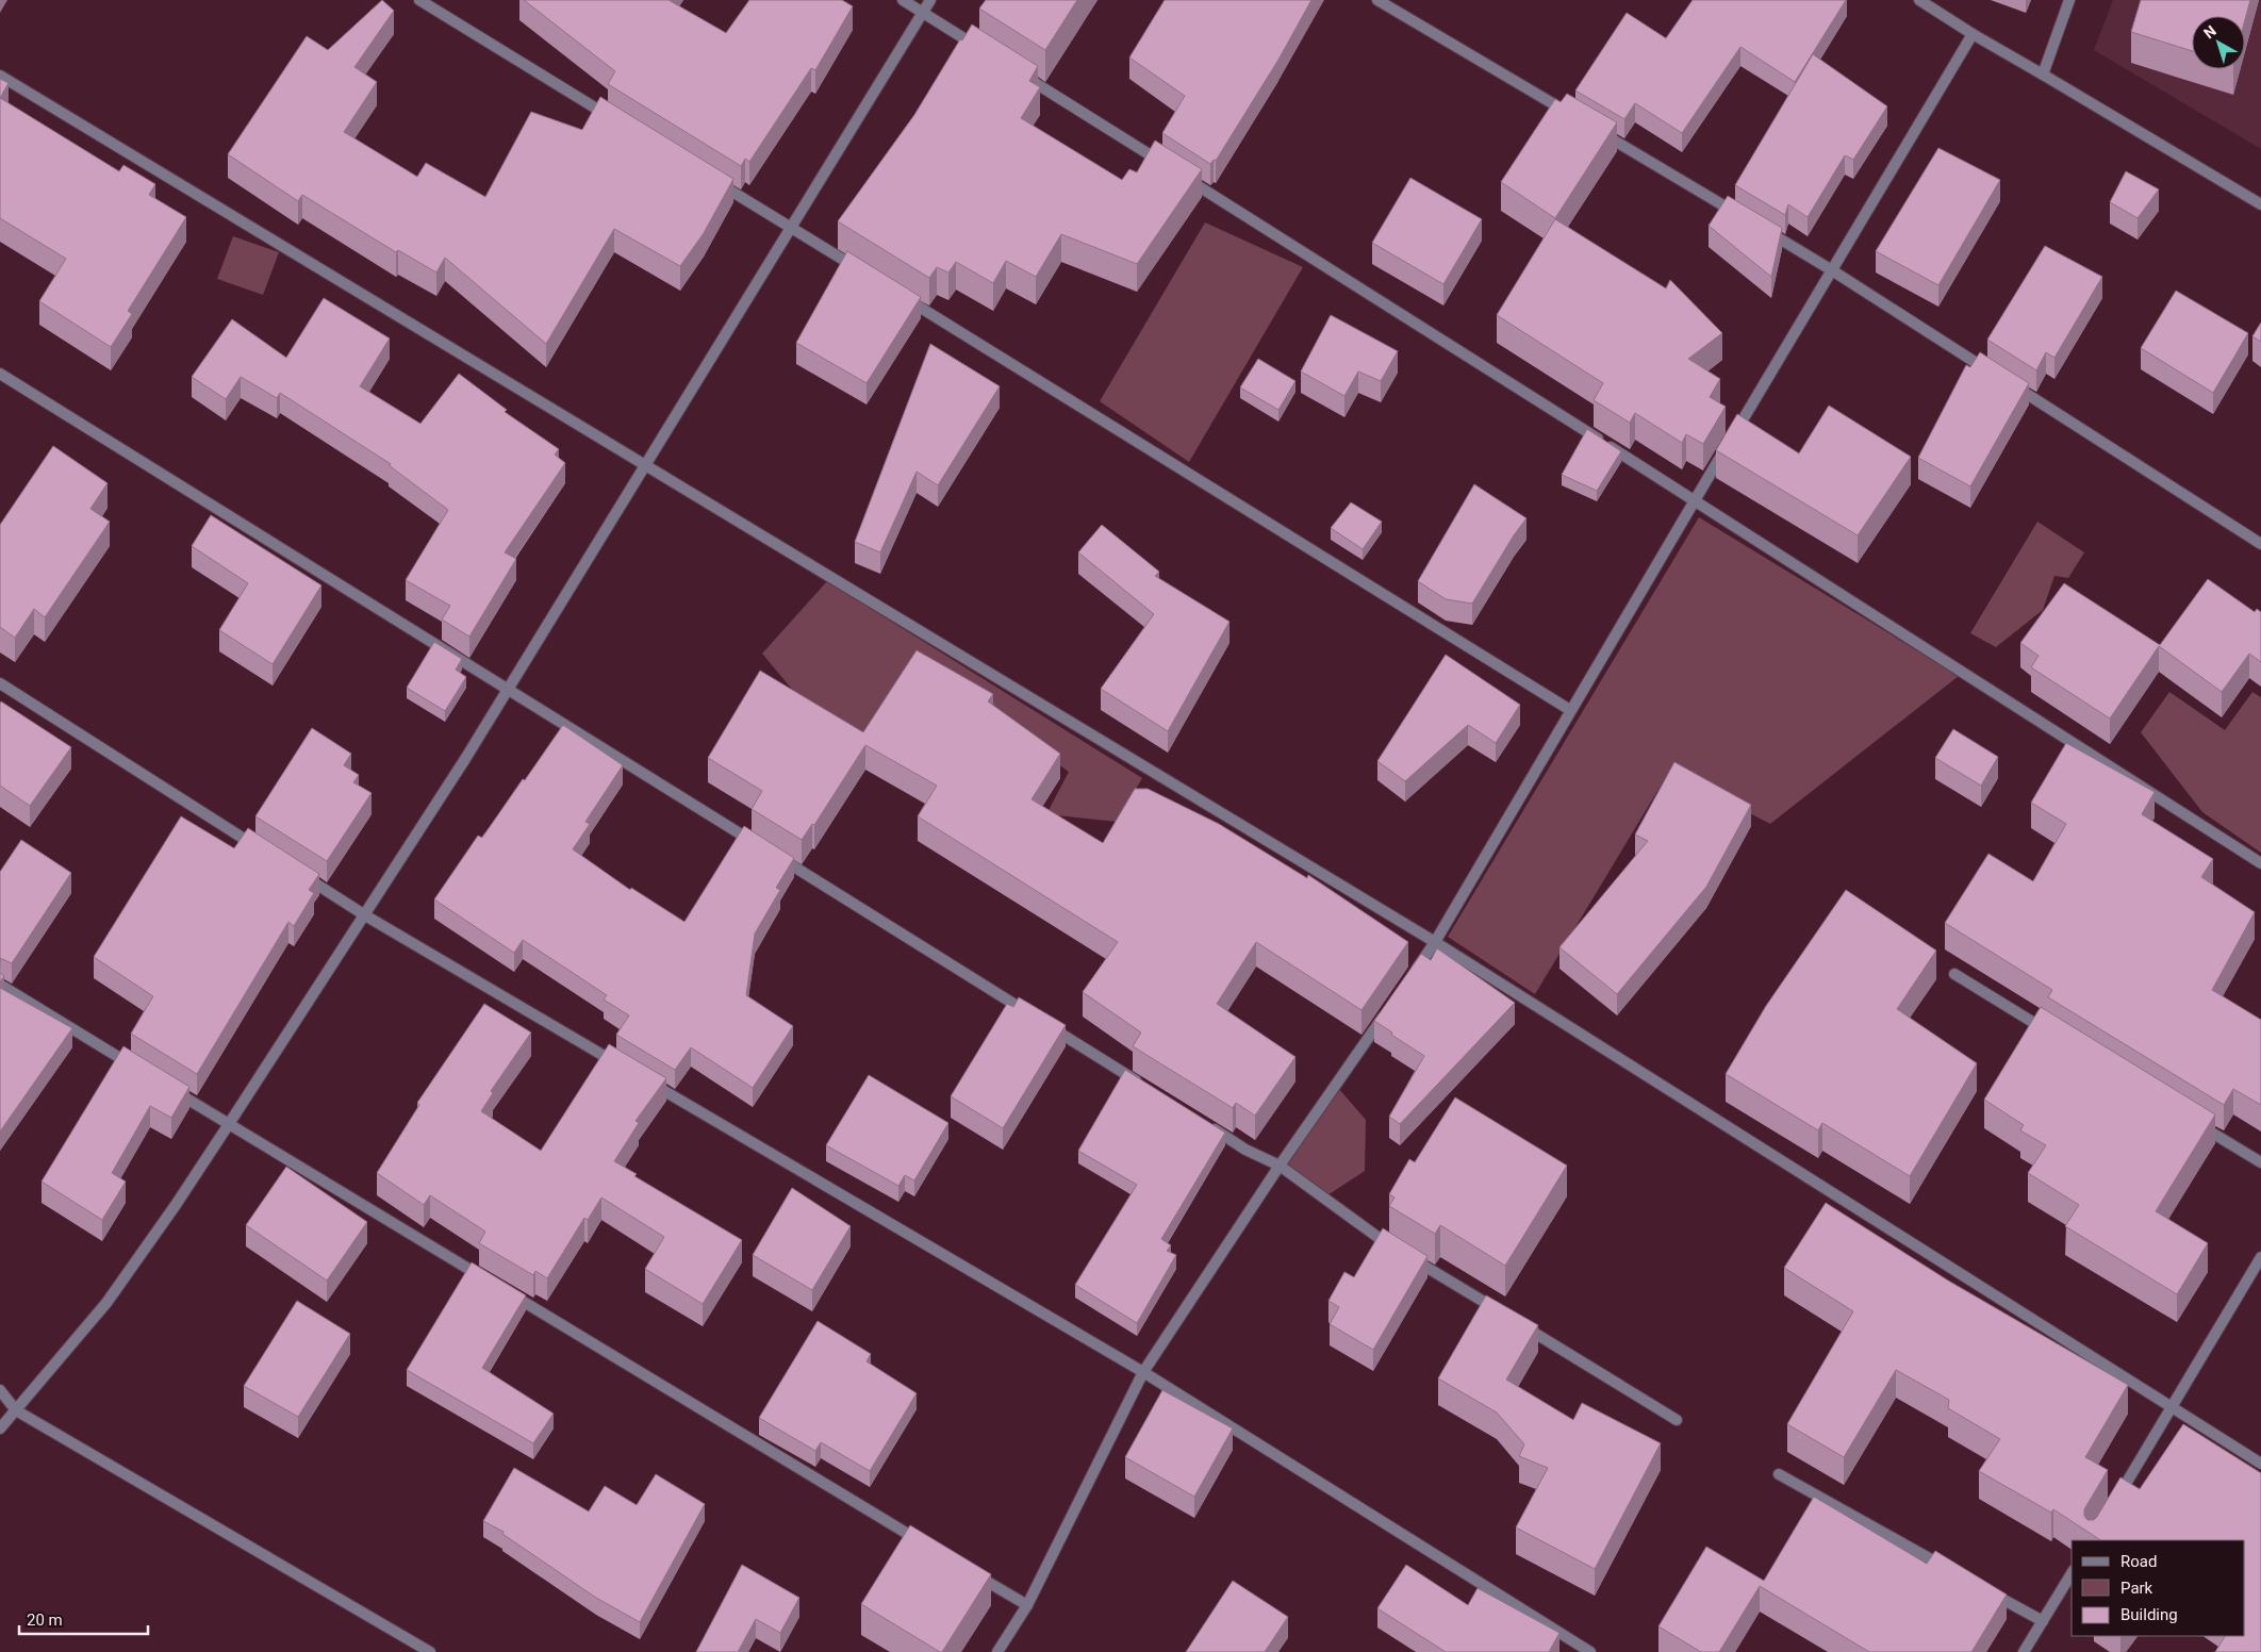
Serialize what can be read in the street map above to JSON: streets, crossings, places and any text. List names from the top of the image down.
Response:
{
  "legend": ["Road", "Park", "Building"],
  "scale_bar": "20 m",
  "north": "top left"
}
